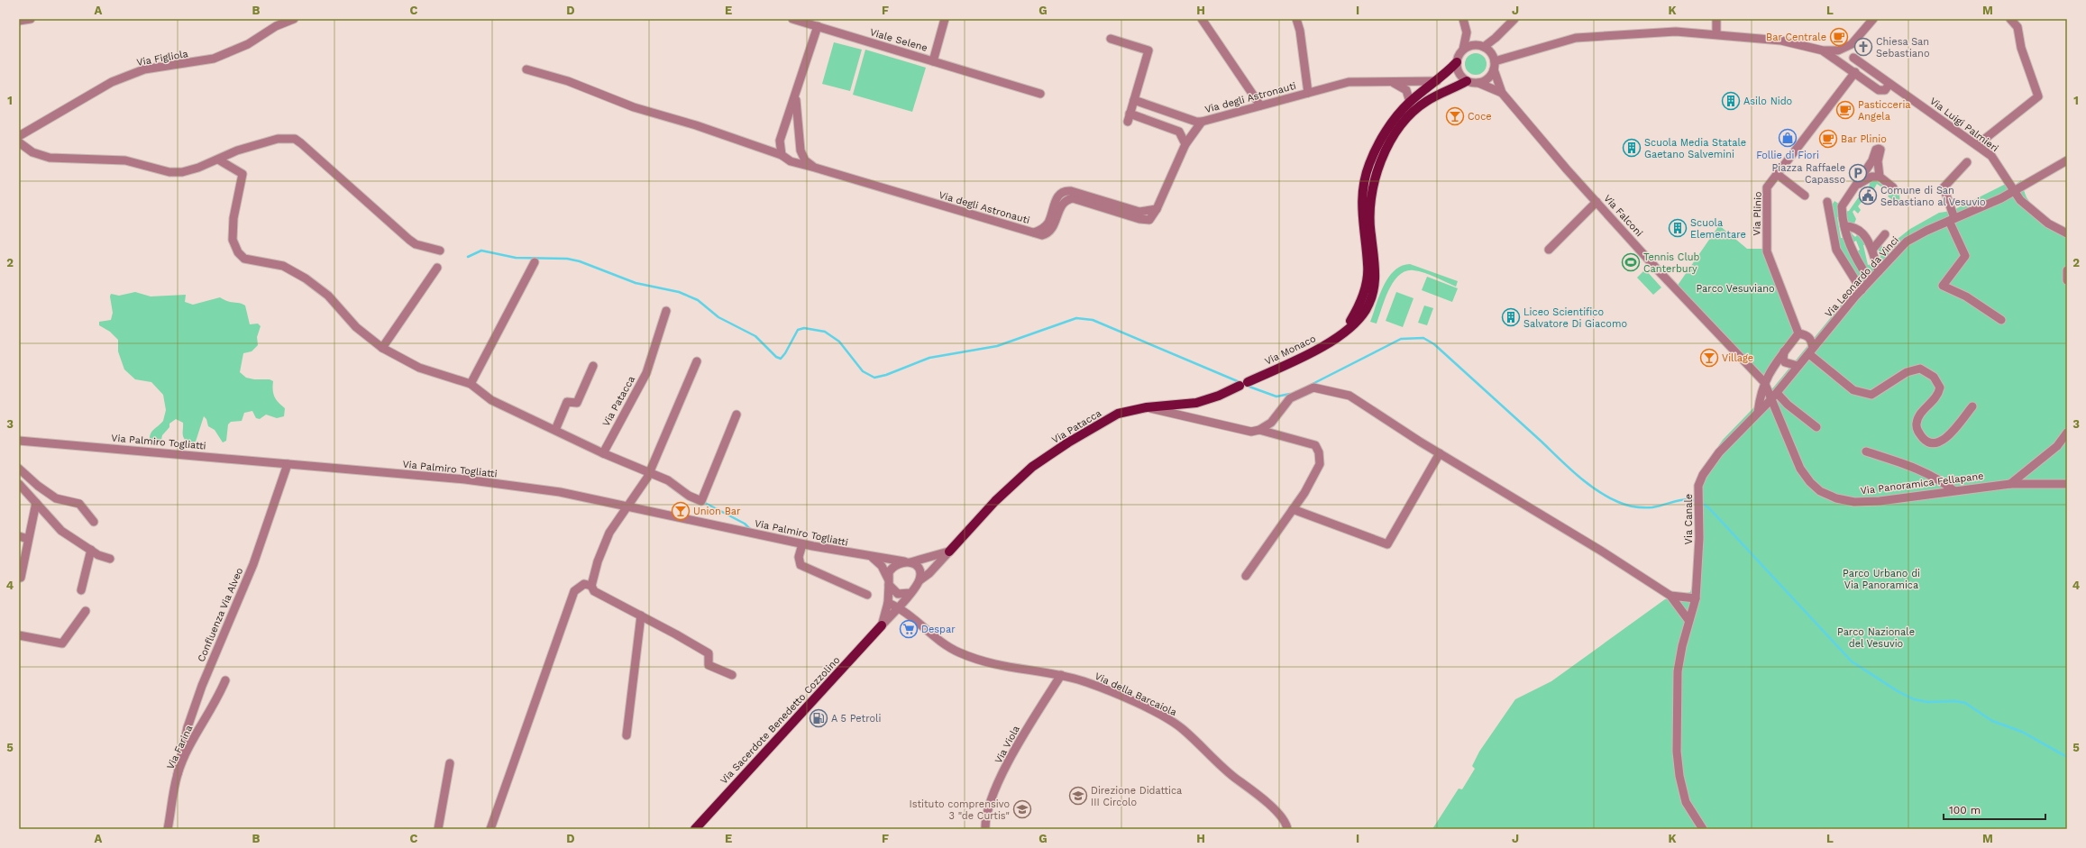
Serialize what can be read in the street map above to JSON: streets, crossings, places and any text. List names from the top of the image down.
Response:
{
  "streets": {
    "main road": ["Via Monaco", "Via Patacca", "Via Sacerdote Benedetto Cozzolino"],
    "street": [
      "Viale Selene",
      "Via Figliola",
      "Via degli Astronauti",
      "Via Luigi Palmieri",
      "Via Plinio",
      "Via Falconi",
      "Via Leonardo da Vinci",
      "Via Palmiro Togliatti",
      "Via Panoramica Fellapane",
      "Via Canale",
      "Confluenza Via Alveo",
      "Via della Barcaiola",
      "Via Viola",
      "Via Farina"
    ]
  },
  "crossings": [
    ["Viale Selene", "Via degli Astronauti"],
    ["Via Luigi Palmieri", "Via Leonardo da Vinci"],
    ["Via Falconi", "Via Panoramica Fellapane"],
    ["Via Falconi", "Via Canale"],
    ["Via Leonardo da Vinci", "Via Canale"],
    ["Via Monaco", "Via Patacca"],
    ["Via Patacca", "Via Palmiro Togliatti"],
    ["Via Patacca", "Via Sacerdote Benedetto Cozzolino"],
    ["Via Palmiro Togliatti", "Confluenza Via Alveo"],
    ["Via Palmiro Togliatti", "Via Sacerdote Benedetto Cozzolino"],
    ["Via Panoramica Fellapane", "Via Canale"],
    ["Confluenza Via Alveo", "Via Farina"],
    ["Via della Barcaiola", "Via Sacerdote Benedetto Cozzolino"],
    ["Via della Barcaiola", "Via Viola"]
  ],
  "parks": ["Parco Vesuviano", "Parco Urbano di Via Panoramica", "Parco Nazionale del Vesuvio"],
  "places": {
    "cafe": ["Bar Centrale", "Pasticceria Angela", "Bar Plinio"],
    "church": ["Chiesa San Sebastiano"],
    "building": [
      "Asilo Nido",
      "Scuola Media Statale Gaetano Salvemini",
      "Scuola Elementare",
      "Liceo Scientifico Salvatore Di Giacomo"
    ],
    "bar": ["Coce", "Village", "Union Bar"],
    "shop": ["Follie di Fiori"],
    "parking": ["Piazza Raffaele Capasso"],
    "public building": ["Comune di San Sebastiano al Vesuvio"],
    "sports": ["Tennis Club Canterbury"],
    "supermarket": ["Despar"],
    "fuel station": ["A 5 Petroli"],
    "school or university": ["Direzione Didattica III Circolo", "Istituto comprensivo 3 \"de Curtis\""]
  },
  "scale_bar": "100 m",
  "grid": {
    "columns": [
      "A",
      "B",
      "C",
      "D",
      "E",
      "F",
      "G",
      "H",
      "I",
      "J",
      "K",
      "L",
      "M"
    ],
    "rows": [
      "1",
      "2",
      "3",
      "4",
      "5"
    ]
  }
}
